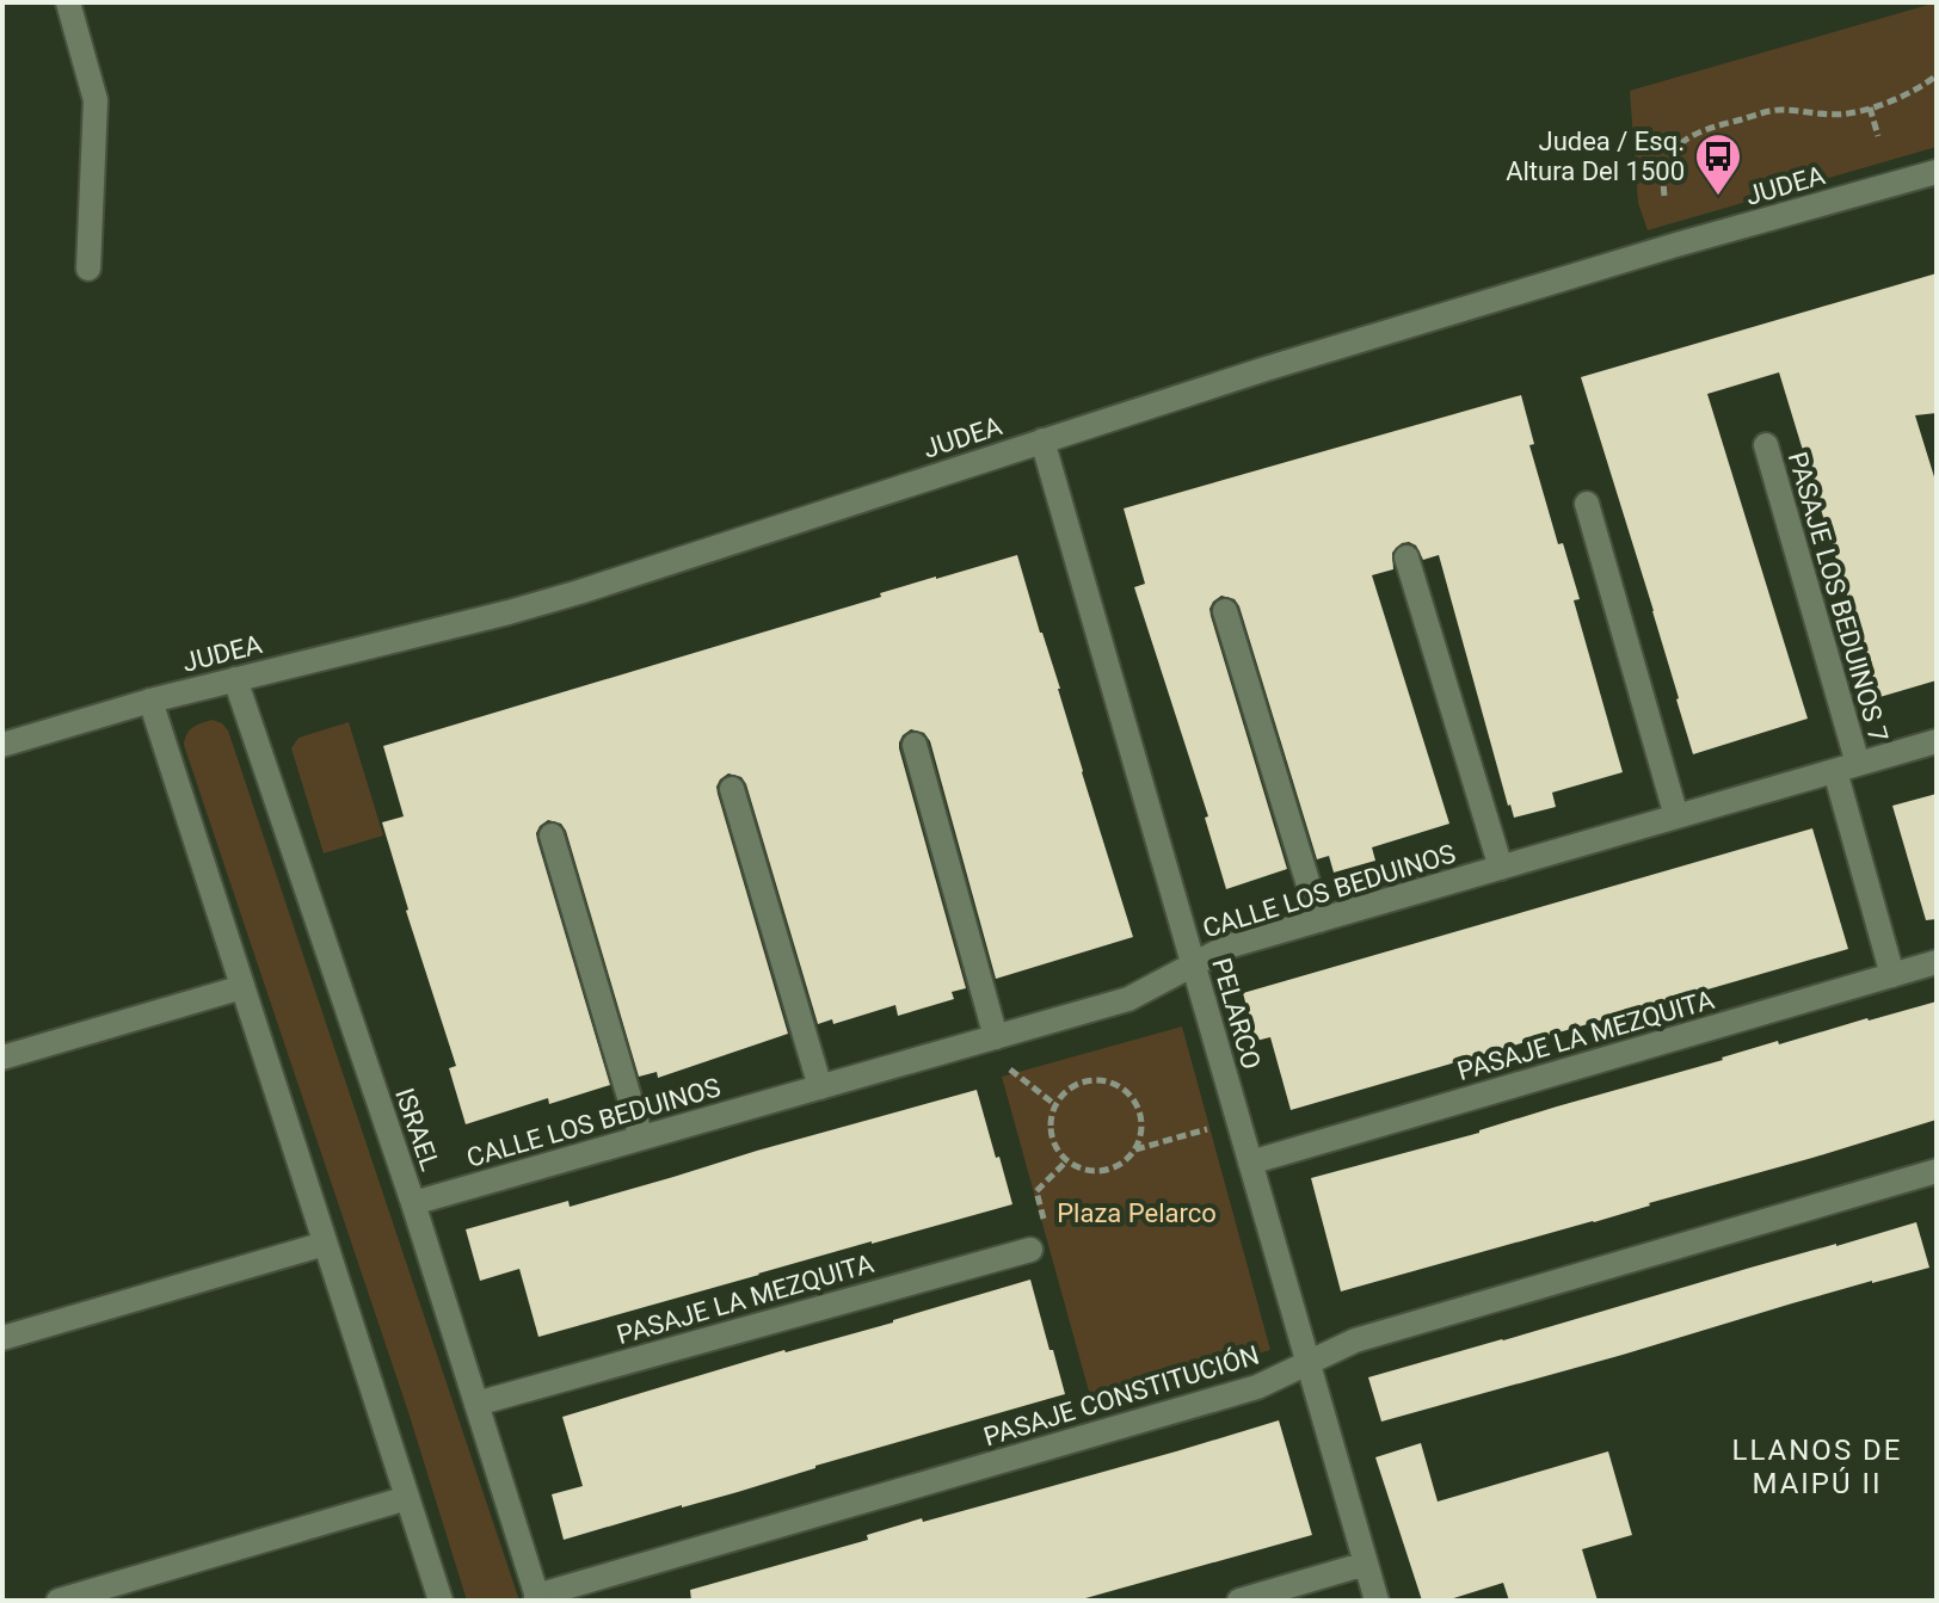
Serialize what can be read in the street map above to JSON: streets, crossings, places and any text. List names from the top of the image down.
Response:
{
  "streets": {
    "street": [
      "JUDEA",
      "PASAJE LOS BEDUINOS 7",
      "CALLE LOS BEDUINOS",
      "PELARCO",
      "PASAJE LA MEZQUITA",
      "ISRAEL",
      "PASAJE CONSTITUCIÓN"
    ]
  },
  "crossings": [
    ["JUDEA", "PELARCO"],
    ["JUDEA", "ISRAEL"],
    ["PASAJE LOS BEDUINOS 7", "CALLE LOS BEDUINOS"],
    ["PASAJE LOS BEDUINOS 7", "PASAJE LA MEZQUITA"],
    ["CALLE LOS BEDUINOS", "PELARCO"],
    ["CALLE LOS BEDUINOS", "ISRAEL"],
    ["PELARCO", "PASAJE LA MEZQUITA"],
    ["PELARCO", "PASAJE CONSTITUCIÓN"],
    ["PASAJE LA MEZQUITA", "ISRAEL"],
    ["ISRAEL", "PASAJE CONSTITUCIÓN"]
  ],
  "districts": ["LLANOS DE MAIPÚ II"],
  "parks": ["Plaza Pelarco"],
  "places": {
    "bus stop": ["Judea / Esq. Altura Del 1500"]
  }
}
